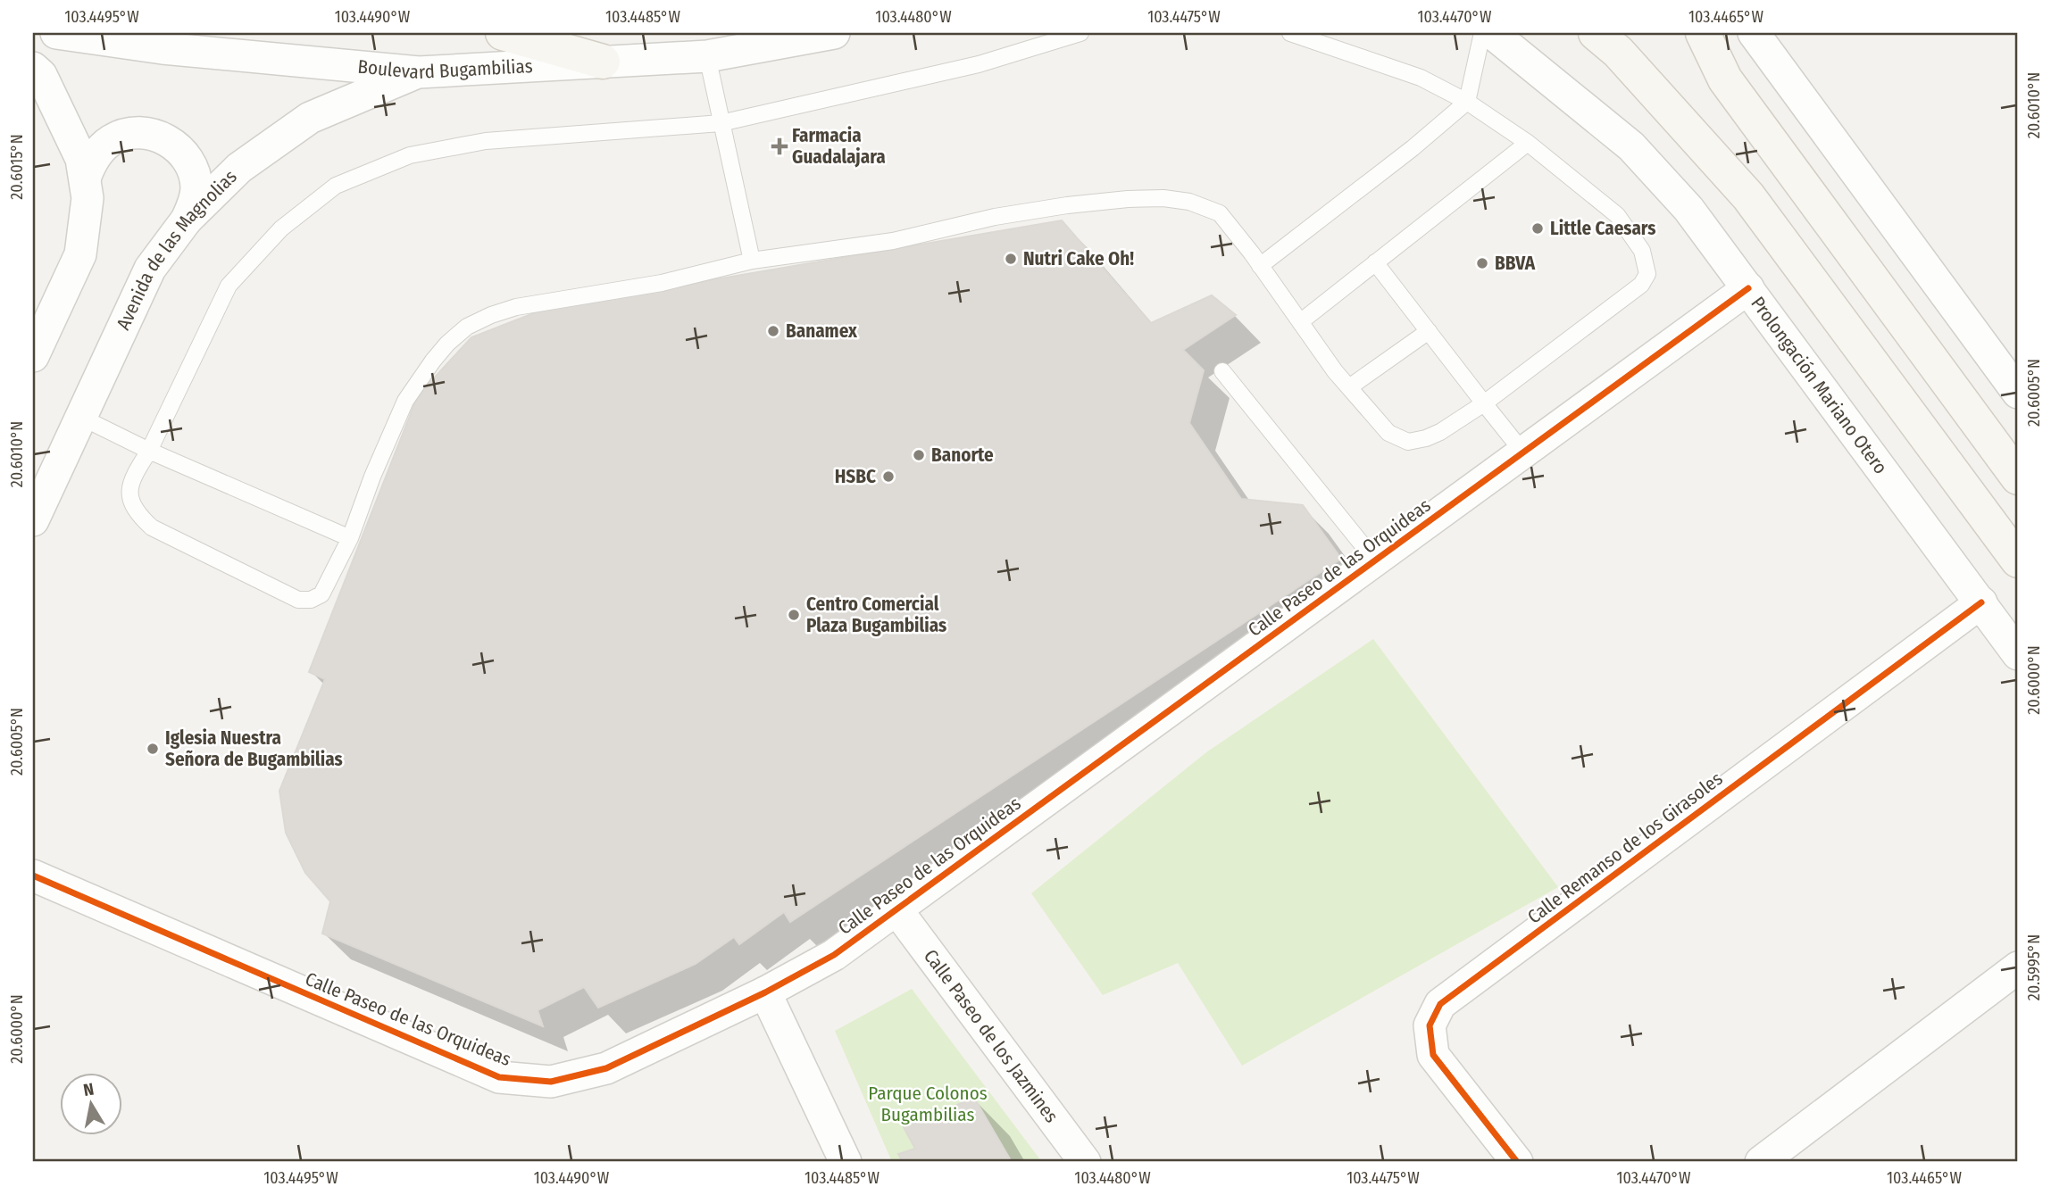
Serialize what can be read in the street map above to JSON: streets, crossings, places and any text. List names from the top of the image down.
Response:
{
  "streets": {
    "street": [
      "Boulevard Bugambilias",
      "Avenida de las Magnolias",
      "Prolongación Mariano Otero",
      "Calle Paseo de las Orquideas",
      "Calle Remanso de los Girasoles",
      "Calle Paseo de los Jazmines"
    ]
  },
  "crossings": [
    ["Boulevard Bugambilias", "Avenida de las Magnolias"],
    ["Prolongación Mariano Otero", "Calle Paseo de las Orquideas"],
    ["Prolongación Mariano Otero", "Calle Remanso de los Girasoles"],
    ["Calle Paseo de las Orquideas", "Calle Paseo de los Jazmines"]
  ],
  "parks": ["Parque Colonos Bugambilias"],
  "places": {
    "health": ["Farmacia Guadalajara"],
    "other": [
      "Little Caesars",
      "Nutri Cake Oh!",
      "BBVA",
      "Banamex",
      "Banorte",
      "HSBC",
      "Centro Comercial Plaza Bugambilias",
      "Iglesia Nuestra Señora de Bugambilias"
    ]
  },
  "north": "top",
  "coordinates": [
    "103.4495°W",
    "103.4490°W",
    "103.4485°W",
    "103.4480°W",
    "103.4475°W",
    "103.4470°W",
    "103.4465°W",
    "20.6010°N",
    "20.6015°N",
    "20.6005°N",
    "20.6000°N",
    "20.5995°N"
  ]
}
